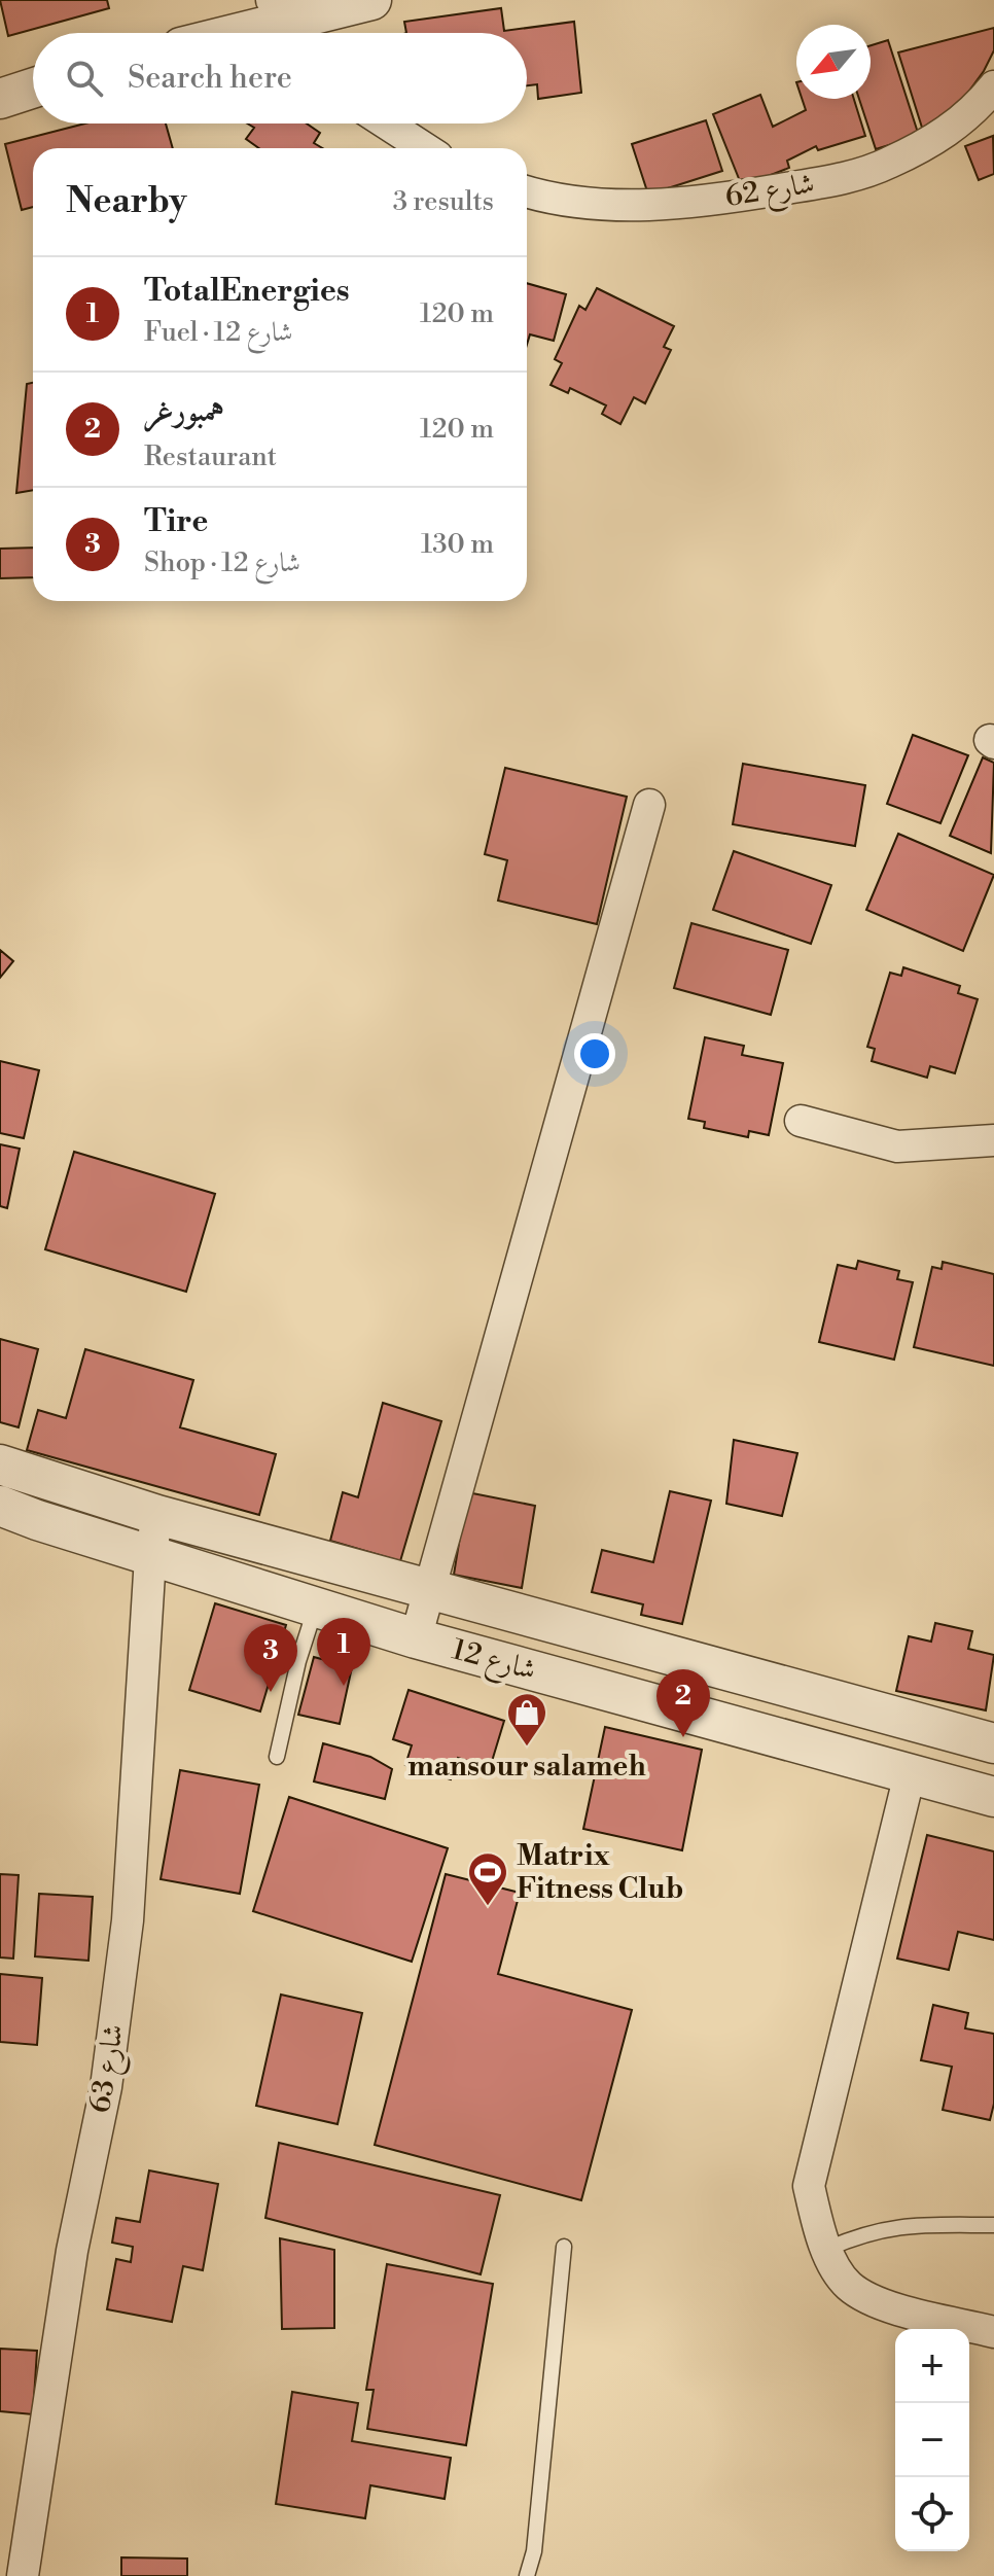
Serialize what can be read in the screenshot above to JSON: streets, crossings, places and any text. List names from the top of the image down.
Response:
{
  "streets": {
    "street": ["شارع 62", "شارع 12", "شارع 63"]
  },
  "crossings": [
    ["شارع 12", "شارع 63"]
  ],
  "places": {
    "shop": ["mansour salameh"],
    "sports": ["Matrix Fitness Club"]
  },
  "north": "bottom left",
  "page": {
    "search": "Search here",
    "heading": ["Nearby", "3 results"],
    "list": [
      {
        "mark": "1",
        "name": "TotalEnergies",
        "note": "Fuel · شارع 12",
        "value": "120 m"
      },
      {
        "mark": "2",
        "name": "همبورغر",
        "note": "Restaurant",
        "value": "120 m"
      },
      {
        "mark": "3",
        "name": "Tire",
        "note": "Shop · شارع 12",
        "value": "130 m"
      }
    ],
    "pins": ["1", "3", "2"],
    "map_buttons": ["+", "−"]
  }
}
